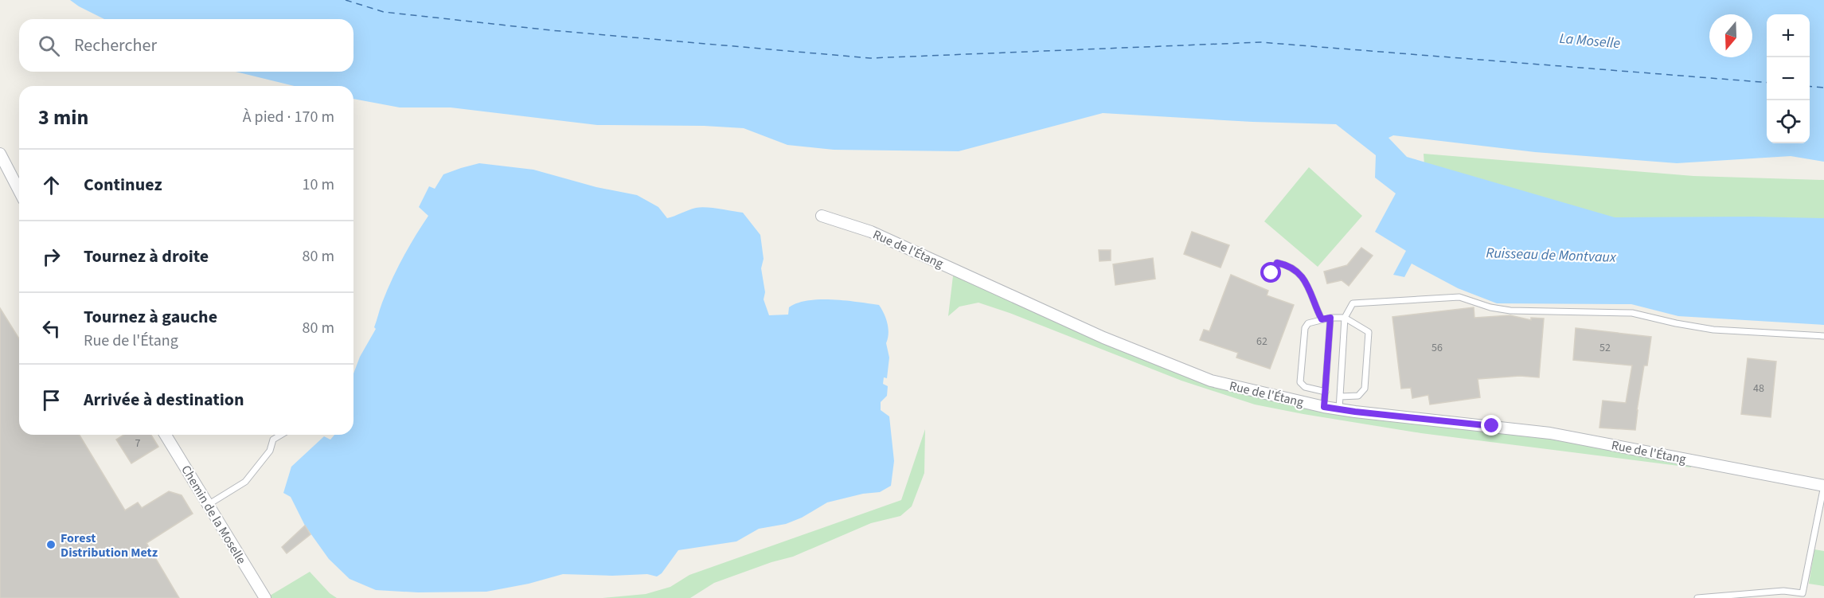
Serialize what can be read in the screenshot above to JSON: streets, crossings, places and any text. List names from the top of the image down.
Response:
{
  "streets": {
    "street": ["Rue de l'Étang", "Chemin de la Moselle"]
  },
  "water": ["La Moselle", "Ruisseau de Montvaux"],
  "places": ["Forest Distribution Metz"],
  "house_numbers": [
    "62",
    "56",
    "52",
    "48",
    "7"
  ],
  "north": "bottom",
  "page": {
    "map_buttons": ["+", "−"],
    "search": "Rechercher",
    "heading": ["3 min", "À pied · 170 m"],
    "list": [
      ["Continuez", "10 m"],
      ["Tournez à droite", "80 m"],
      ["Tournez à gauche", "Rue de l'Étang", "80 m"],
      "Arrivée à destination"
    ]
  }
}
